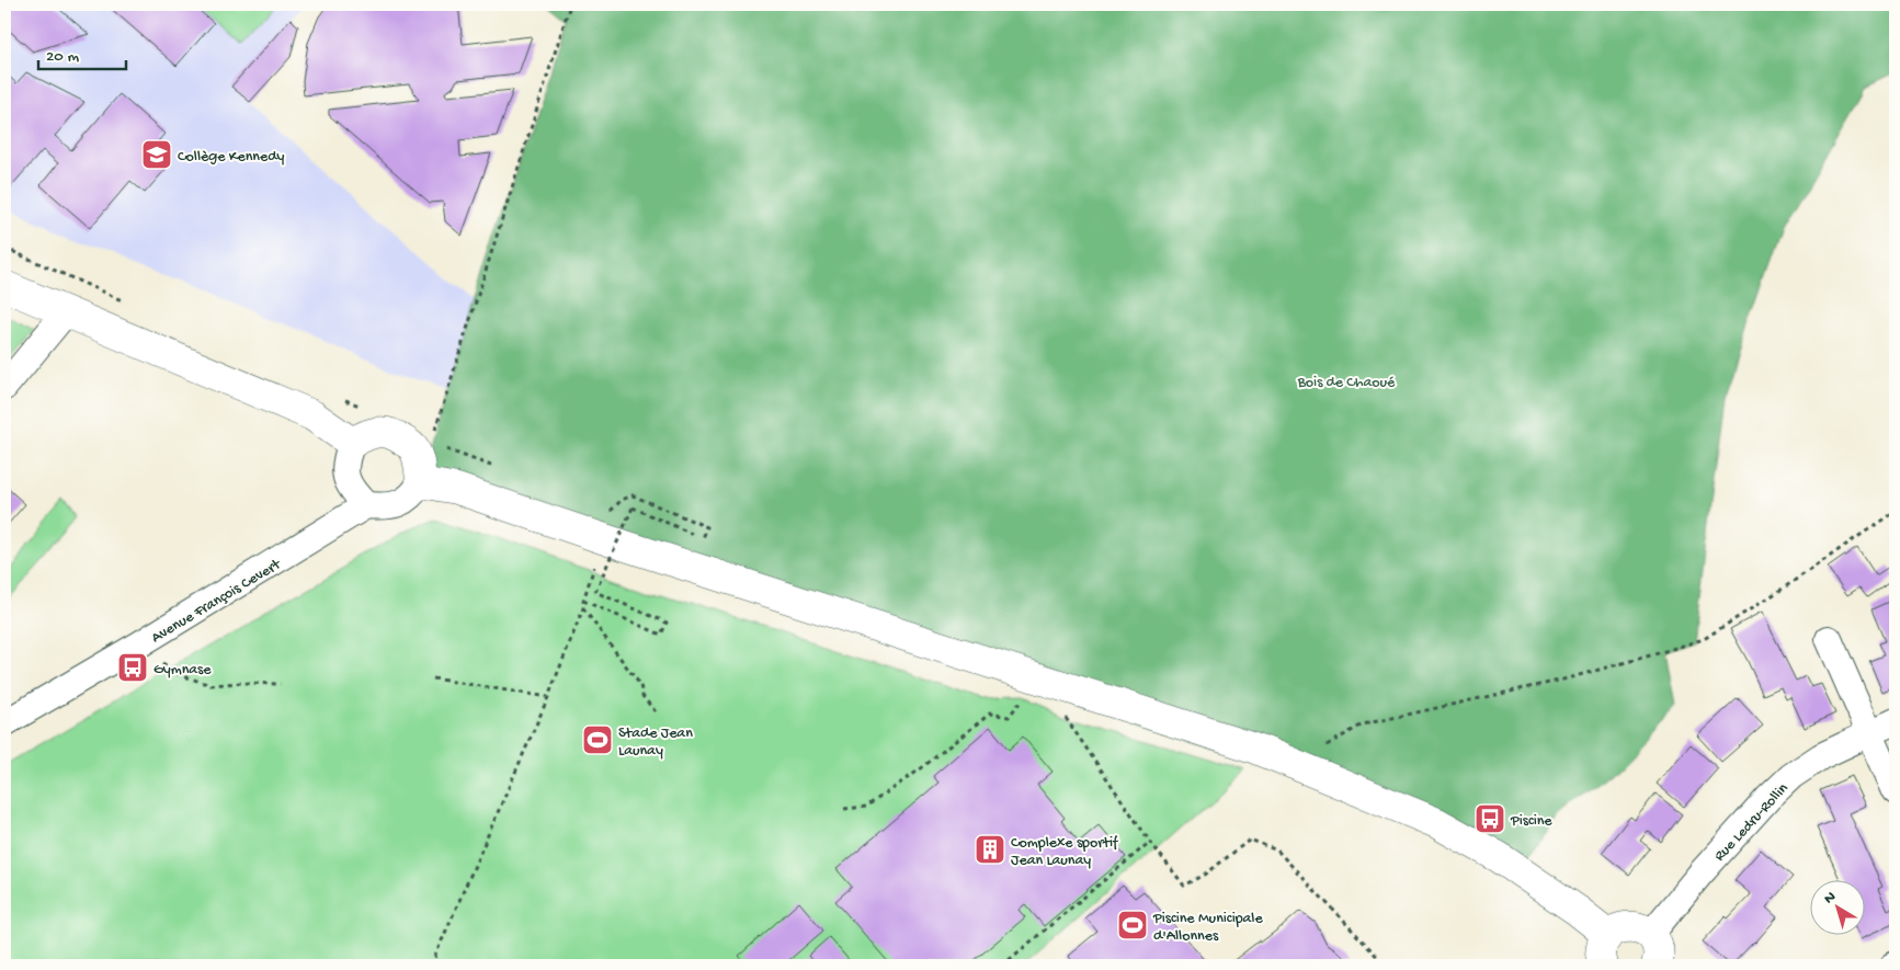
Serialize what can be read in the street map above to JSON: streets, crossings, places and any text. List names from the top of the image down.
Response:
{
  "streets": {
    "street": ["Avenue François Cevert", "Rue Ledru-Rollin"]
  },
  "parks": ["Bois de Chaoué"],
  "places": {
    "school or university": ["Collège Kennedy"],
    "bus stop": ["Gymnase", "Piscine"],
    "sports": ["Stade Jean Launay", "Piscine Municipale d'Allonnes"],
    "building": ["Complexe sportif Jean Launay"]
  },
  "scale_bar": "20 m",
  "north": "top left"
}
